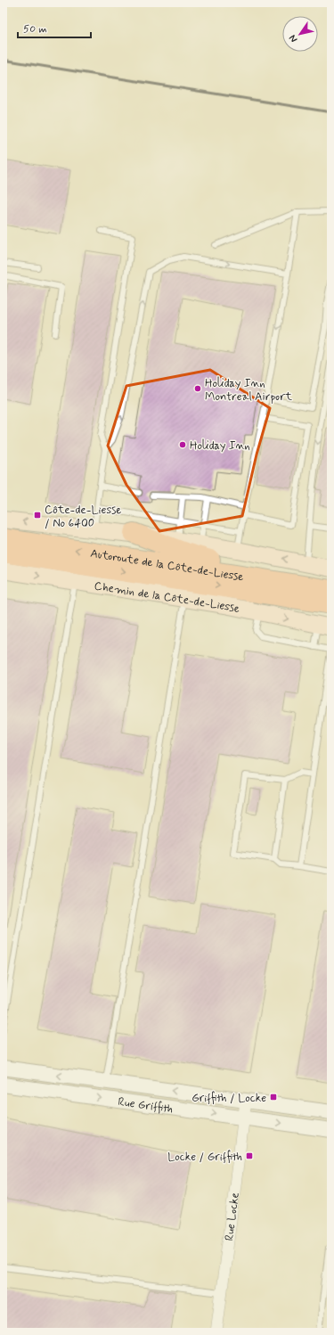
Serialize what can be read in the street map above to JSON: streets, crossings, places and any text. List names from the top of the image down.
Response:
{
  "streets": {
    "highway": ["Autoroute de la Côte-de-Liesse"],
    "main road": ["Chemin de la Côte-de-Liesse"],
    "street": ["Rue Griffith", "Rue Locke"]
  },
  "crossings": [
    ["Rue Griffith", "Rue Locke"]
  ],
  "places": {
    "other": ["Holiday Inn Montreal Airport", "Holiday Inn"],
    "transit": ["Côte-de-Liesse / No 6400", "Griffith / Locke", "Locke / Griffith"]
  },
  "scale_bar": "50 m",
  "north": "bottom left"
}
